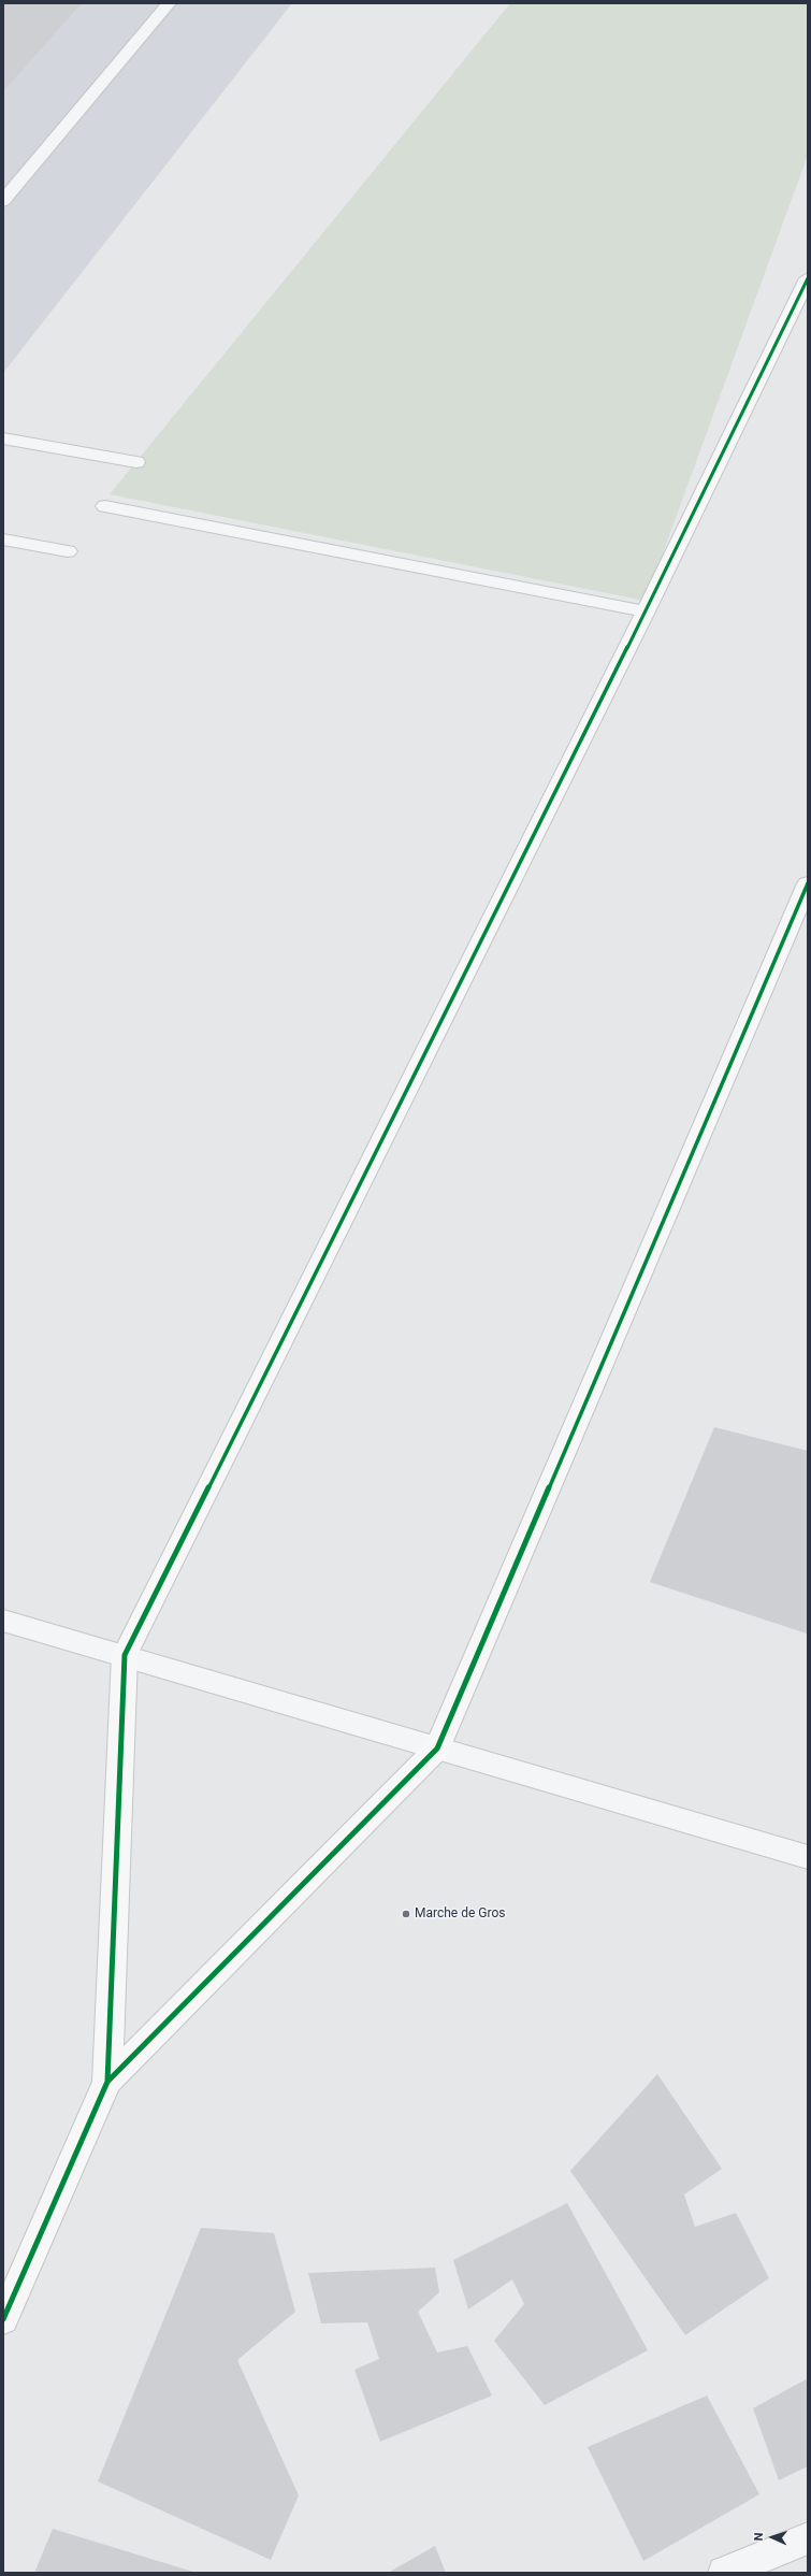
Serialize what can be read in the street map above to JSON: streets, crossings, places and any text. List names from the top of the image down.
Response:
{
  "places": ["Marche de Gros"],
  "north": "left"
}
